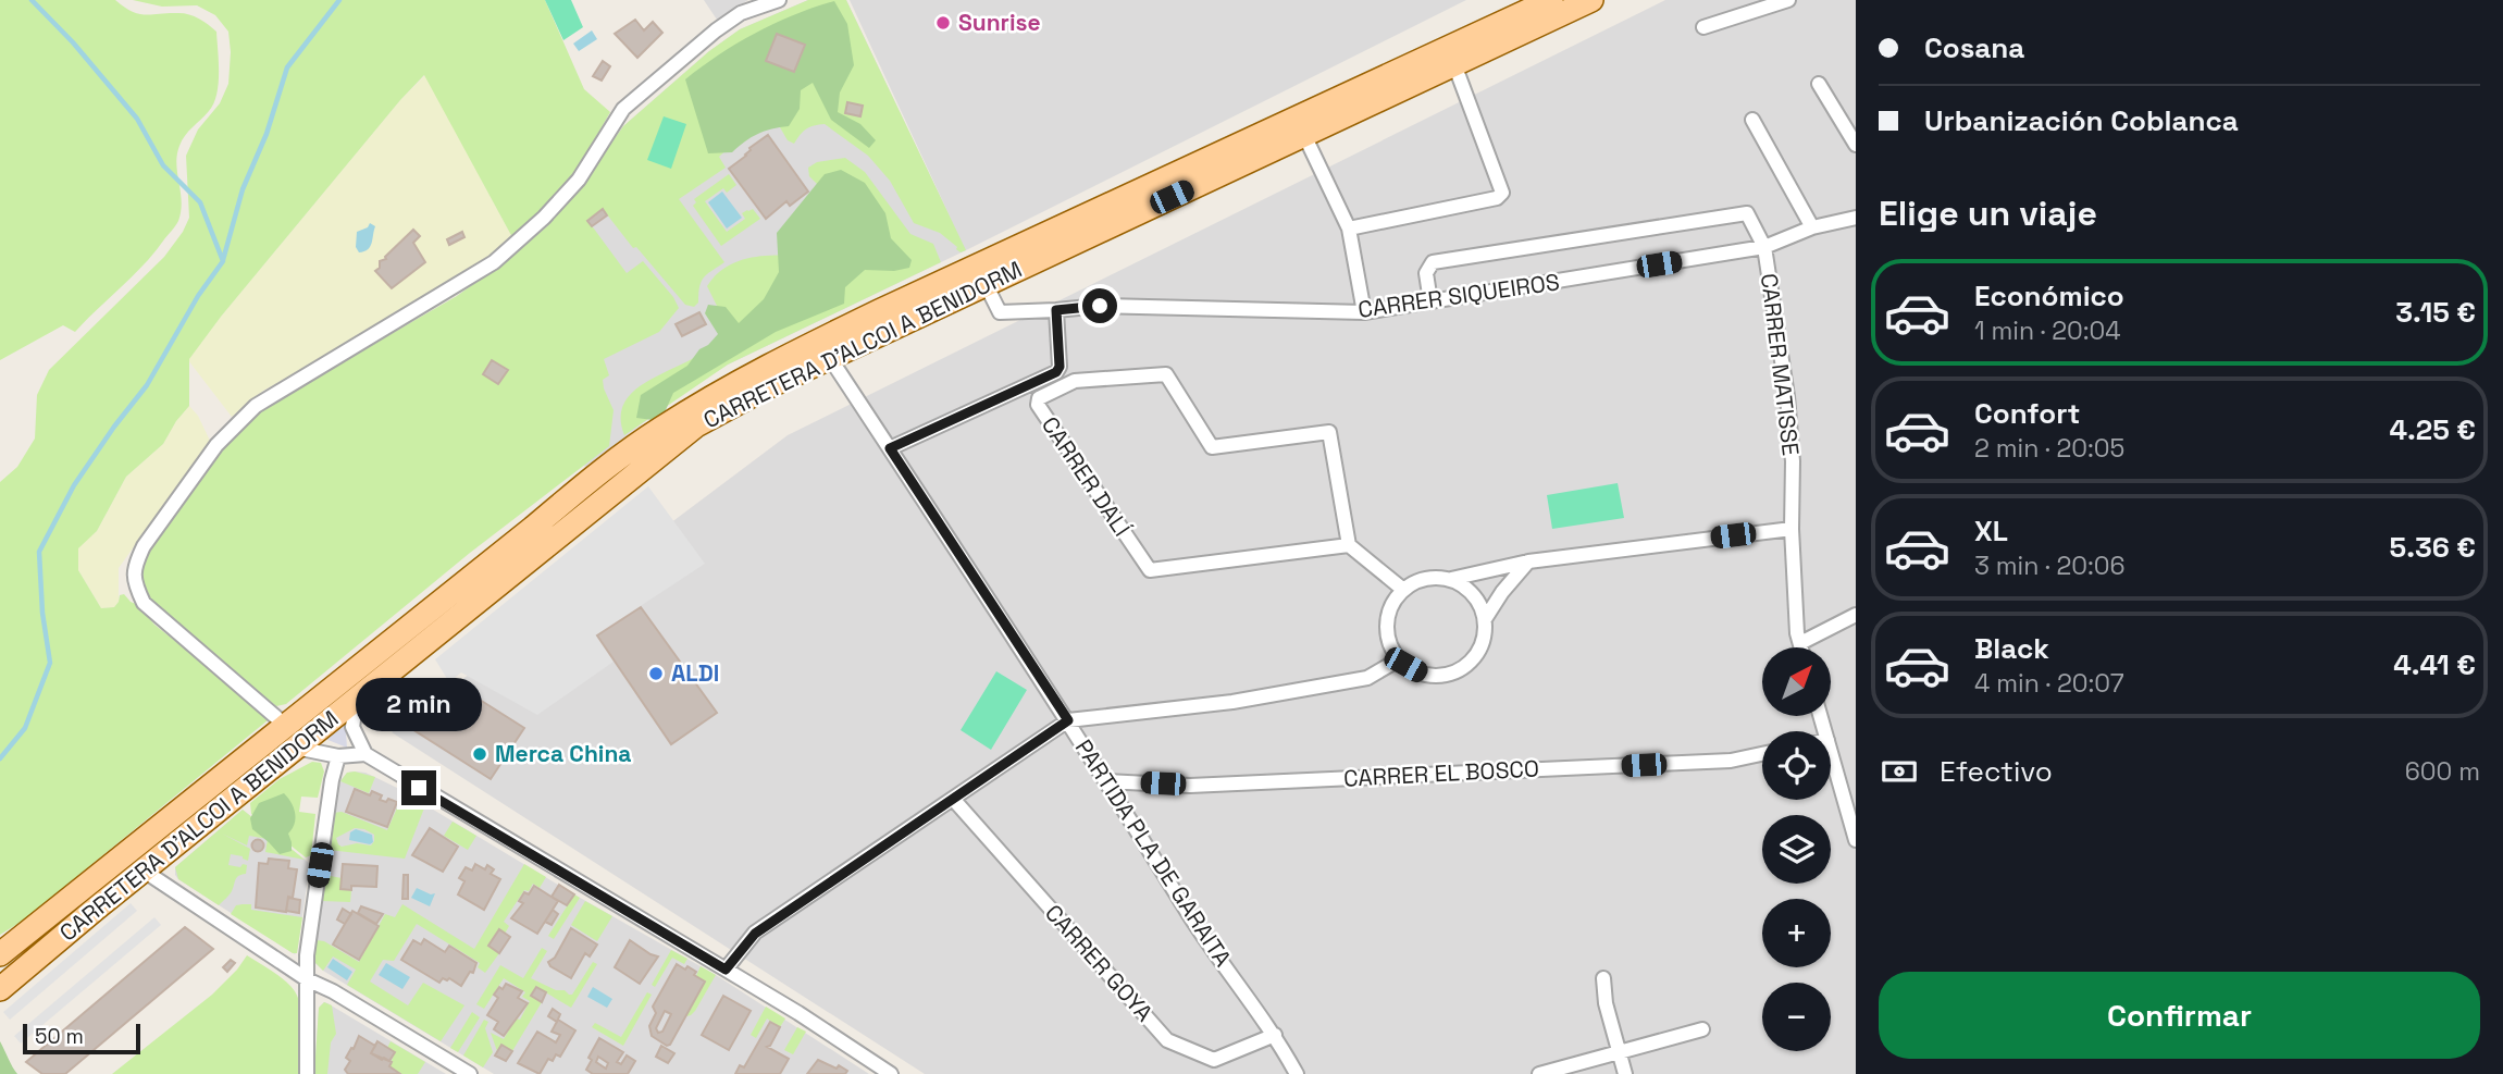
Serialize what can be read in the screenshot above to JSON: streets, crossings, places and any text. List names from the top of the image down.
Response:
{
  "streets": {
    "main road": ["CARRETERA D'ALCOI A BENIDORM"],
    "street": [
      "CARRER SIQUEIROS",
      "CARRER MATISSE",
      "CARRER DALÍ",
      "CARRER EL BOSCO",
      "PARTIDA PLA DE GARAITA",
      "CARRER GOYA"
    ]
  },
  "crossings": [
    ["CARRER SIQUEIROS", "CARRETERA D'ALCOI A BENIDORM"],
    ["CARRER SIQUEIROS", "CARRER MATISSE"],
    ["CARRER EL BOSCO", "PARTIDA PLA DE GARAITA"],
    ["PARTIDA PLA DE GARAITA", "CARRER GOYA"]
  ],
  "places": ["Sunrise", "ALDI", "Merca China"],
  "scale_bar": "50 m",
  "north": "top right",
  "page": {
    "banner": ["Cosana", "Urbanización Coblanca"],
    "heading": "Elige un viaje",
    "list": [
      {
        "name": "Económico",
        "note": "1 min · 20:04",
        "value": "3.15 €"
      },
      {
        "name": "Confort",
        "note": "2 min · 20:05",
        "value": "4.25 €"
      },
      {
        "name": "XL",
        "note": "3 min · 20:06",
        "value": "5.36 €"
      },
      {
        "name": "Black",
        "note": "4 min · 20:07",
        "value": "4.41 €"
      }
    ],
    "map_buttons": ["+", "−"],
    "bubble": "2 min",
    "pay": ["Efectivo", "600 m"],
    "buttons": "Confirmar",
    "scale": "50 m"
  }
}
